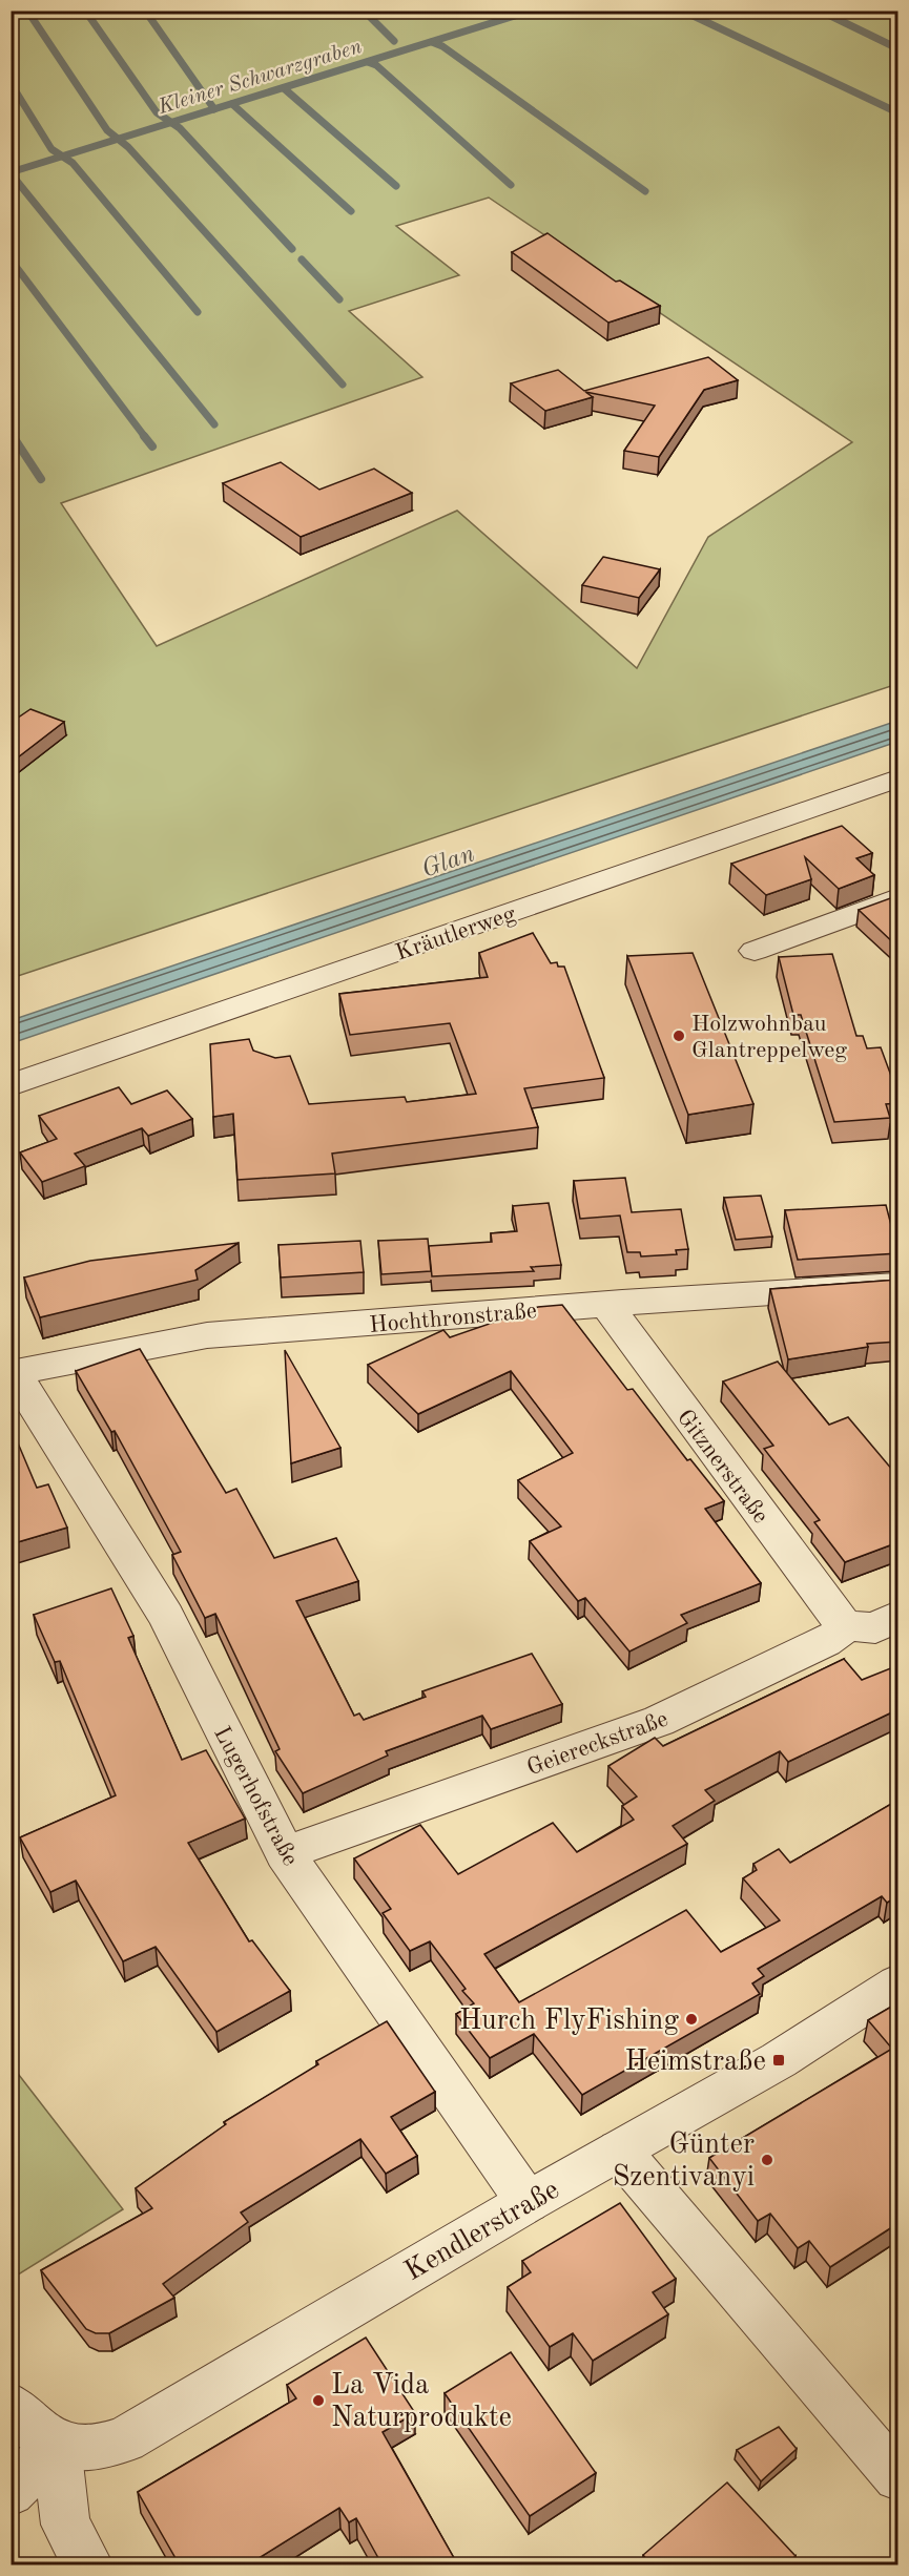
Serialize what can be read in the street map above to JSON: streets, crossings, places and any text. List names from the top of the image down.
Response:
{
  "streets": {
    "street": [
      "Kräutlerweg",
      "Hochthronstraße",
      "Gitznerstraße",
      "Geiereckstraße",
      "Lugerhofstraße",
      "Kendlerstraße"
    ]
  },
  "crossings": [
    ["Hochthronstraße", "Gitznerstraße"],
    ["Hochthronstraße", "Lugerhofstraße"],
    ["Gitznerstraße", "Geiereckstraße"],
    ["Geiereckstraße", "Lugerhofstraße"],
    ["Lugerhofstraße", "Kendlerstraße"]
  ],
  "water": ["Kleiner Schwarzgraben", "Glan"],
  "places": {
    "other": [
      "Holzwohnbau Glantreppelweg",
      "Hurch FlyFishing",
      "Günter Szentivanyi",
      "La Vida Naturprodukte"
    ],
    "transit": ["Heimstraße"]
  }
}
